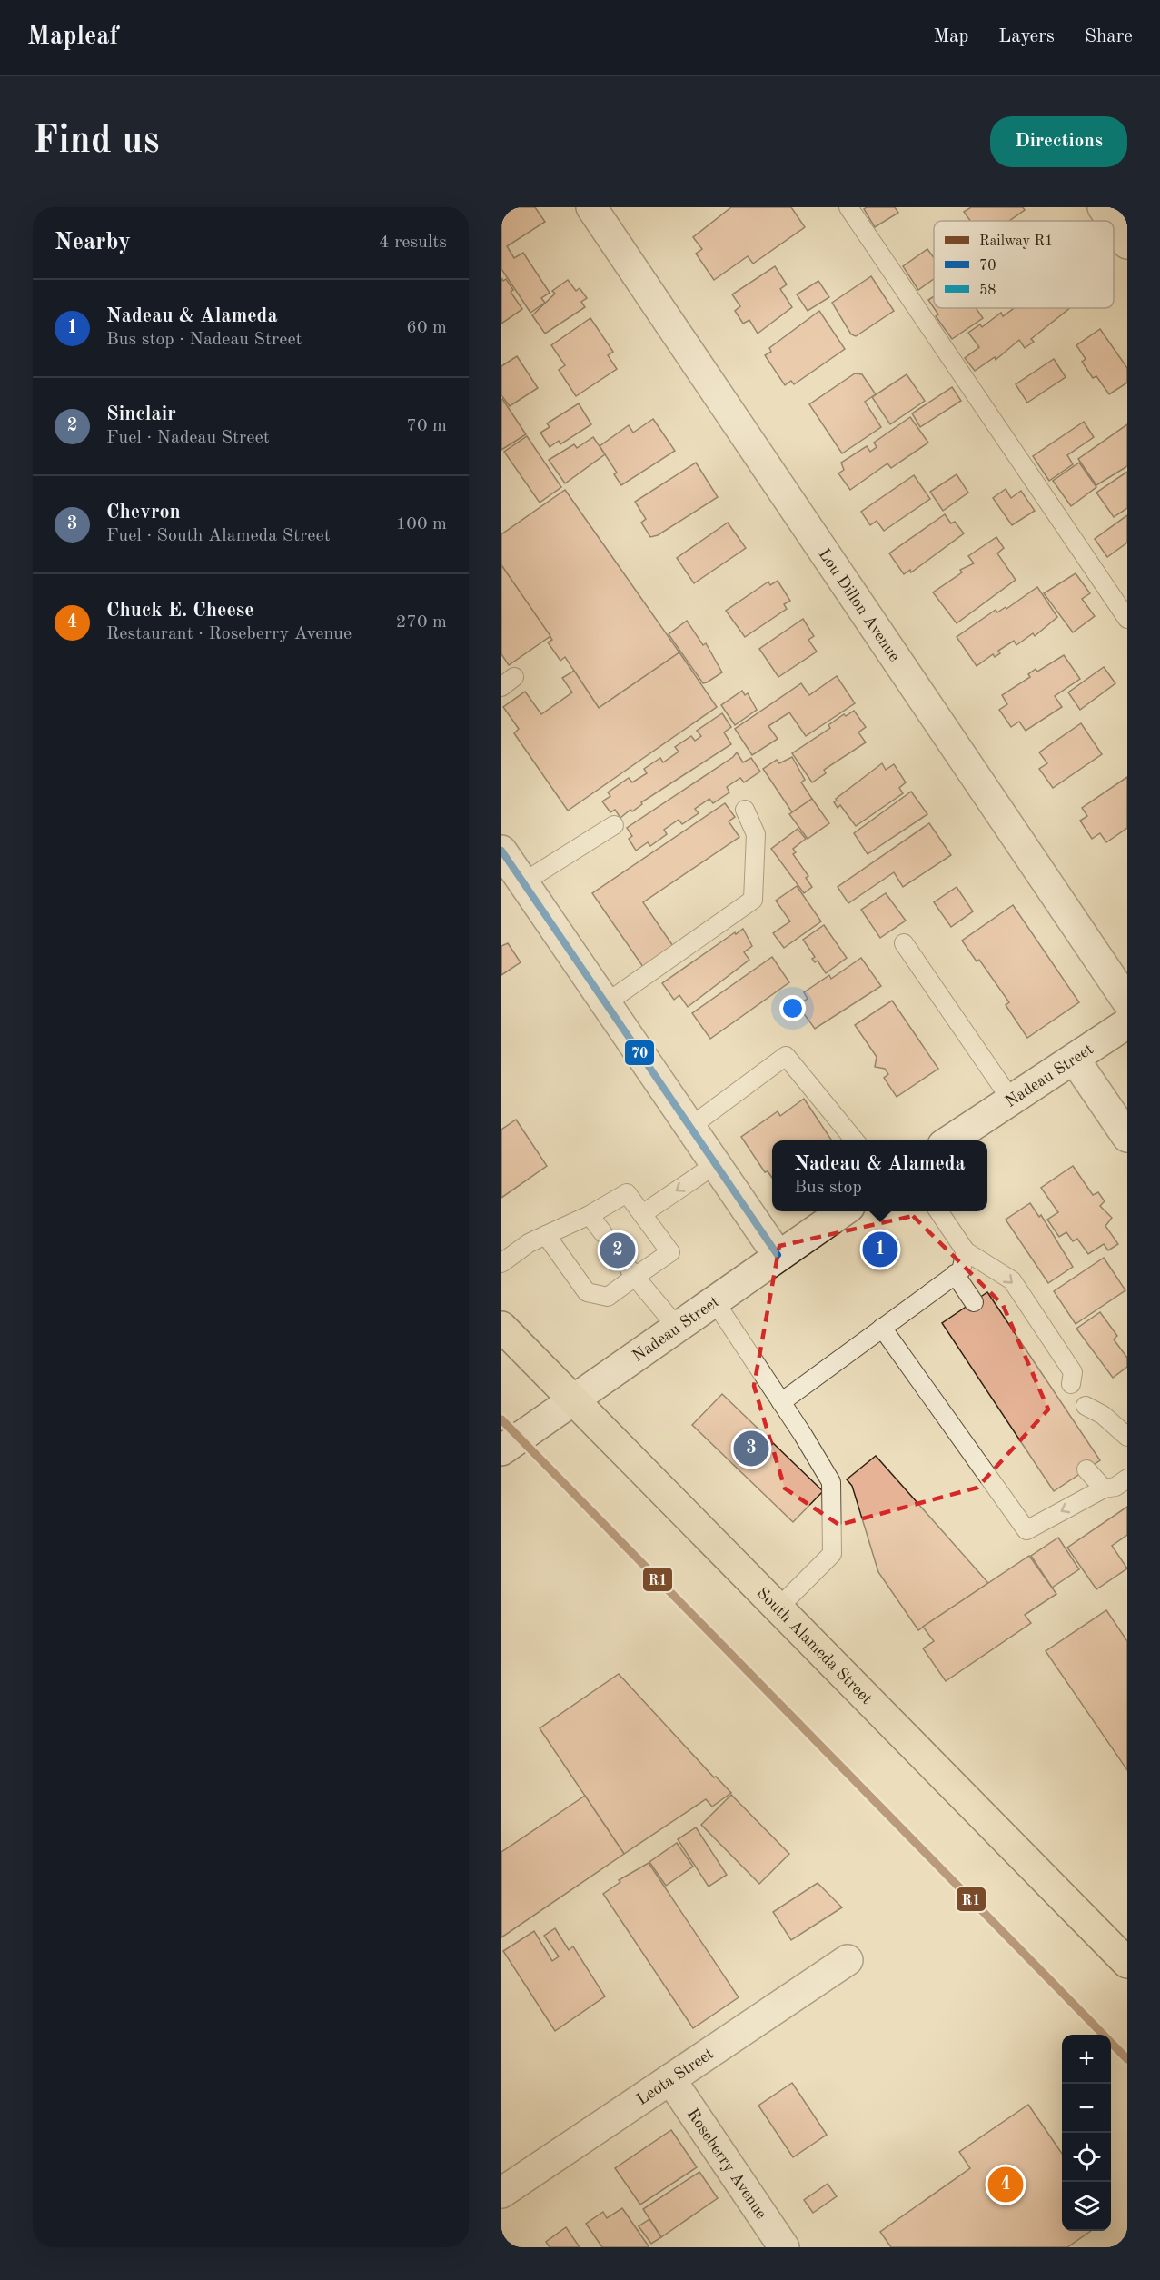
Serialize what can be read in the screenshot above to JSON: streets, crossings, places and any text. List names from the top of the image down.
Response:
{
  "streets": {
    "main road": ["South Alameda Street"],
    "street": [
      "Lou Dillon Avenue",
      "Nadeau Street",
      "Leota Street",
      "Roseberry Avenue"
    ]
  },
  "crossings": [
    ["Nadeau Street", "South Alameda Street"],
    ["Leota Street", "Roseberry Avenue"]
  ],
  "lines": ["transit line 70", "rail line R1"],
  "legend": ["Railway R1", "70", "58"],
  "page": {
    "header": "Mapleaf",
    "nav": ["Map", "Layers", "Share"],
    "buttons": "Directions",
    "title": "Find us",
    "heading": ["Nearby", "4 results"],
    "list": [
      {
        "mark": "1",
        "name": "Nadeau & Alameda",
        "note": "Bus stop · Nadeau Street",
        "value": "60 m"
      },
      {
        "mark": "2",
        "name": "Sinclair",
        "note": "Fuel · Nadeau Street",
        "value": "70 m"
      },
      {
        "mark": "3",
        "name": "Chevron",
        "note": "Fuel · South Alameda Street",
        "value": "100 m"
      },
      {
        "mark": "4",
        "name": "Chuck E. Cheese",
        "note": "Restaurant · Roseberry Avenue",
        "value": "270 m"
      }
    ],
    "popup": ["Nadeau & Alameda", "Bus stop"],
    "pins": [
      "1",
      "2",
      "3",
      "4"
    ],
    "map_buttons": ["+", "−"]
  }
}
